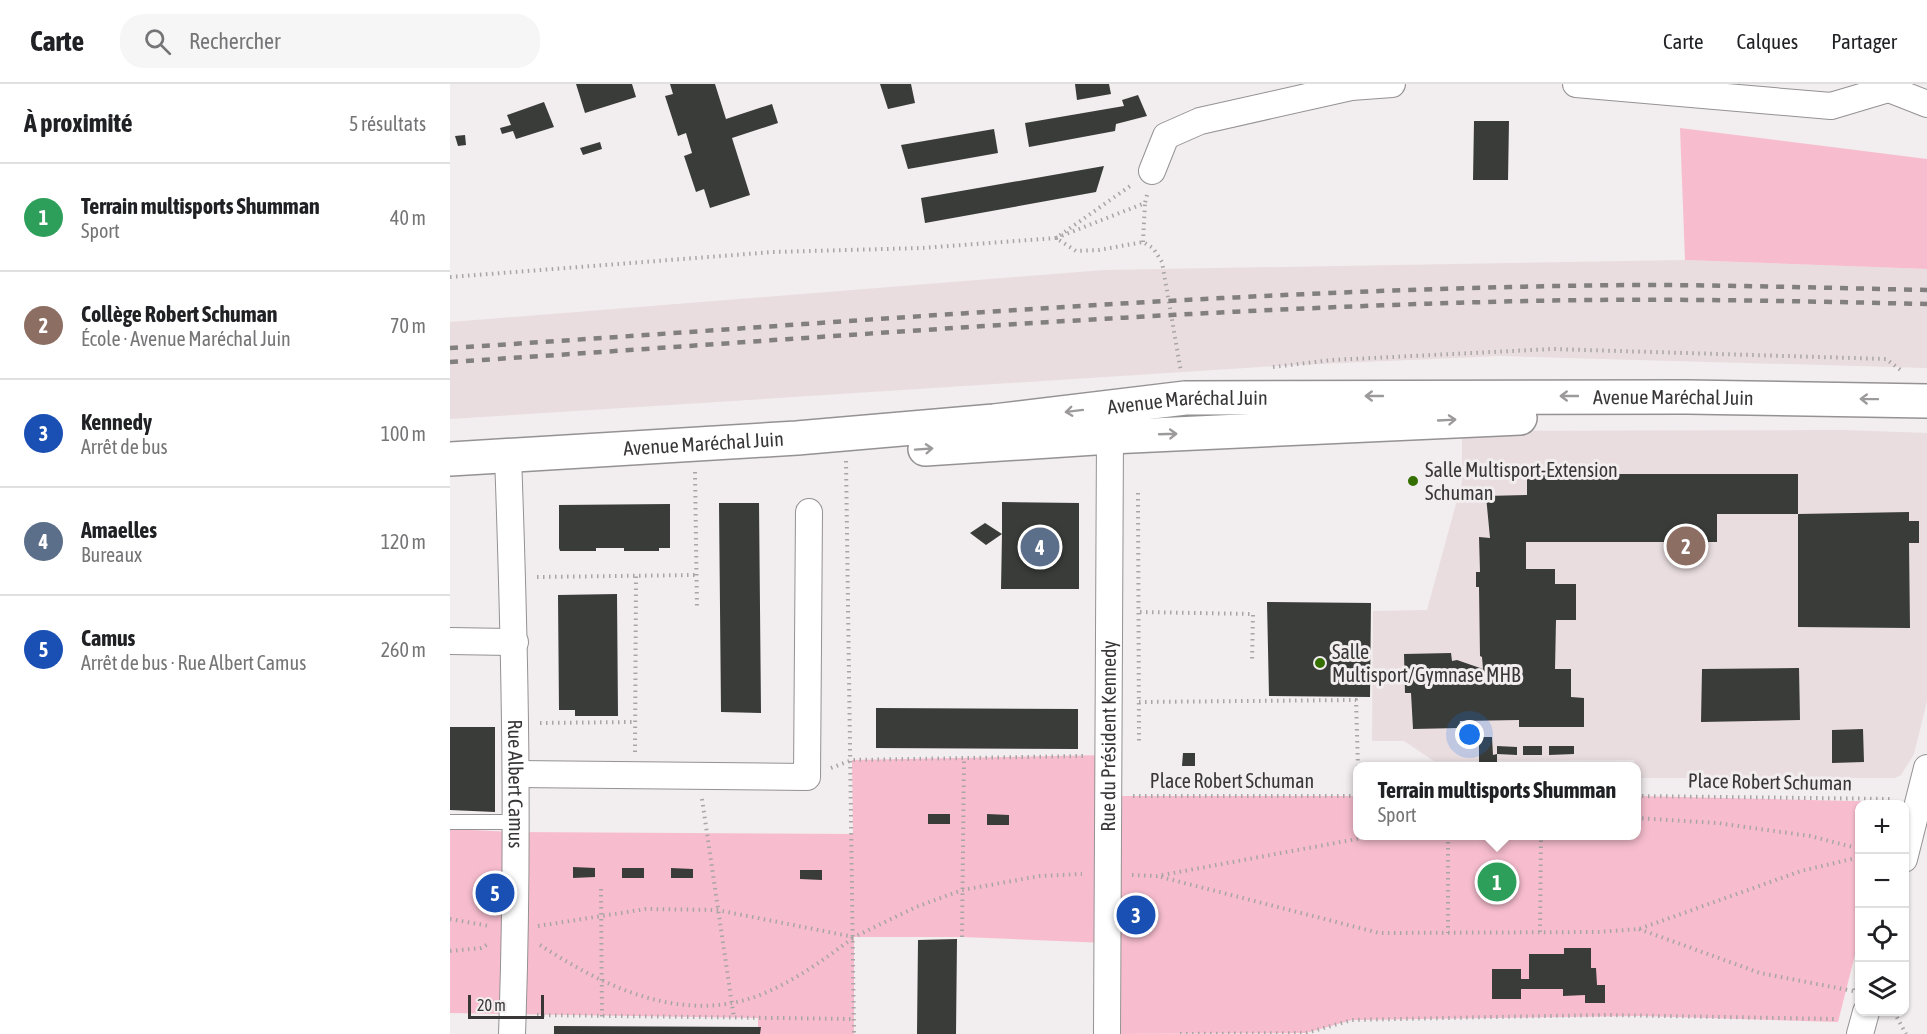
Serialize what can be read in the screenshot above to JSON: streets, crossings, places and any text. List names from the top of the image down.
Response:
{
  "streets": {
    "main road": ["Avenue Maréchal Juin"],
    "street": ["Rue du Président Kennedy", "Rue Albert Camus"],
    "path": ["Place Robert Schuman"]
  },
  "crossings": [
    ["Avenue Maréchal Juin", "Rue du Président Kennedy"],
    ["Avenue Maréchal Juin", "Rue Albert Camus"],
    ["Rue du Président Kennedy", "Place Robert Schuman"]
  ],
  "places": ["Salle Multisport-Extension Schuman", "Salle Multisport/Gymnase MHB"],
  "scale_bar": "20 m",
  "page": {
    "header": "Carte",
    "search": "Rechercher",
    "nav": ["Carte", "Calques", "Partager"],
    "heading": ["À proximité", "5 résultats"],
    "list": [
      {
        "mark": "1",
        "name": "Terrain multisports Shumman",
        "note": "Sport",
        "value": "40 m"
      },
      {
        "mark": "2",
        "name": "Collège Robert Schuman",
        "note": "École · Avenue Maréchal Juin",
        "value": "70 m"
      },
      {
        "mark": "3",
        "name": "Kennedy",
        "note": "Arrêt de bus",
        "value": "100 m"
      },
      {
        "mark": "4",
        "name": "Amaelles",
        "note": "Bureaux",
        "value": "120 m"
      },
      {
        "mark": "5",
        "name": "Camus",
        "note": "Arrêt de bus · Rue Albert Camus",
        "value": "260 m"
      }
    ],
    "pins": [
      "2",
      "4",
      "1",
      "5",
      "3"
    ],
    "popup": ["Terrain multisports Shumman", "Sport"],
    "map_buttons": ["+", "−"],
    "scale": "20 m"
  }
}
